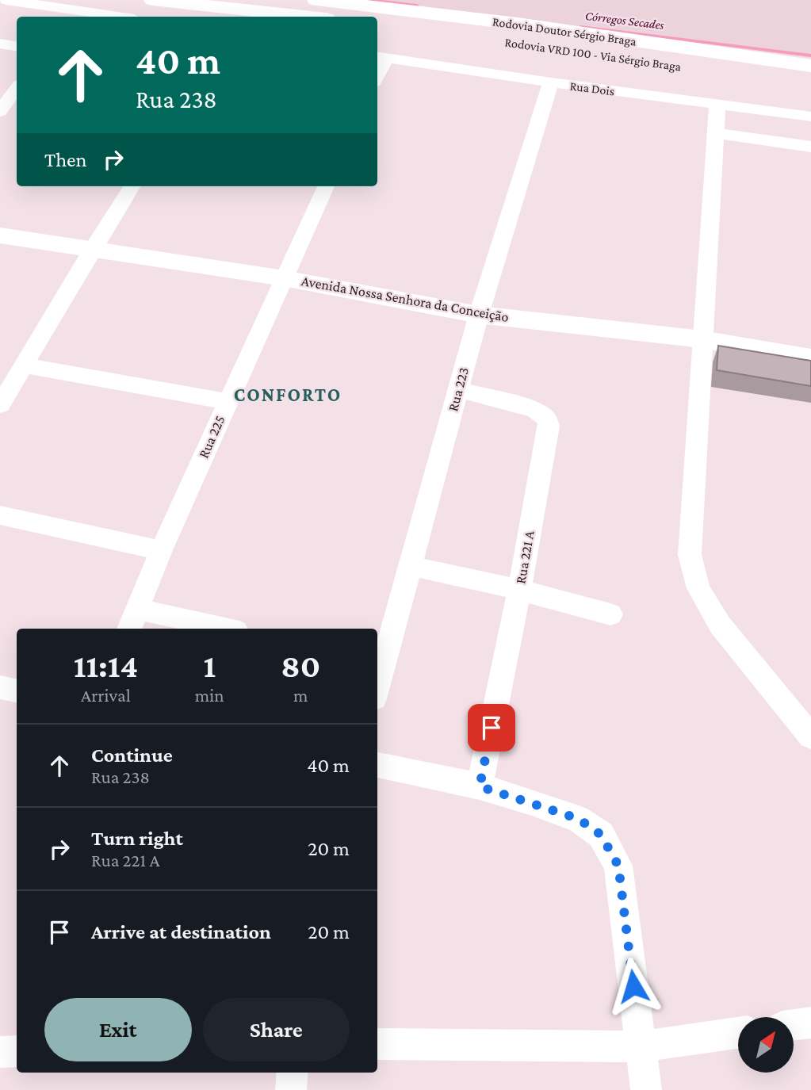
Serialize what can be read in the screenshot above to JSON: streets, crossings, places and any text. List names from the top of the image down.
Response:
{
  "streets": {
    "main road": ["Rodovia Doutor Sérgio Braga", "Rodovia VRD 100 - Via Sérgio Braga"],
    "street": [
      "Rua Dois",
      "Avenida Nossa Senhora da Conceição",
      "Rua 223",
      "Rua 225",
      "Rua 221 A"
    ]
  },
  "crossings": [
    ["Rua Dois", "Rua 223"],
    ["Avenida Nossa Senhora da Conceição", "Rua 223"],
    ["Avenida Nossa Senhora da Conceição", "Rua 225"],
    ["Rua 223", "Rua 221 A"]
  ],
  "districts": ["CONFORTO"],
  "water": ["Córregos Secades"],
  "north": "top right",
  "page": {
    "turn": ["40 m", "Rua 238"],
    "then": "Then",
    "eta": [
      "11:14",
      "Arrival",
      "1",
      "min",
      "80",
      "m"
    ],
    "list": [
      {
        "name": "Continue",
        "note": "Rua 238",
        "value": "40 m"
      },
      {
        "name": "Turn right",
        "note": "Rua 221 A",
        "value": "20 m"
      },
      {
        "name": "Arrive at destination",
        "value": "20 m"
      }
    ],
    "buttons": ["Exit", "Share"]
  }
}
